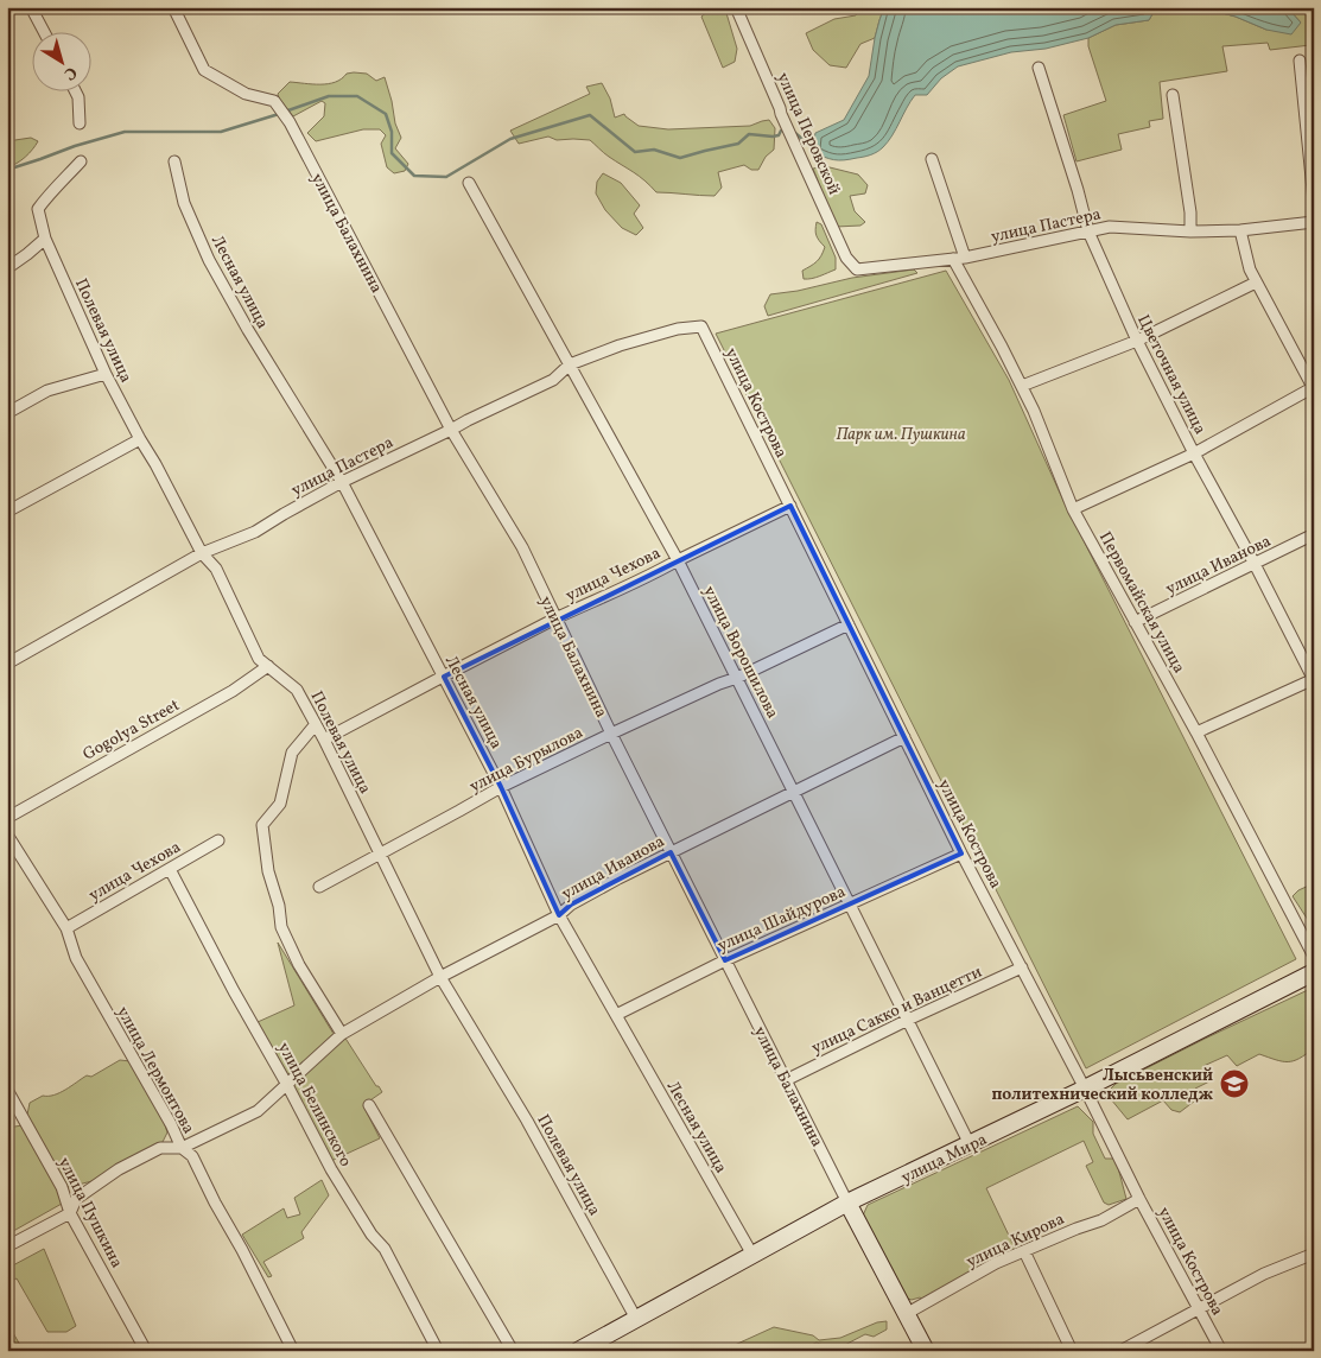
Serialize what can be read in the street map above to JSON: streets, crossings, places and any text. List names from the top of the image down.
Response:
{
  "streets": {
    "street": [
      "улица Перовской",
      "улица Пастера",
      "улица Балахнина",
      "Лесная улица",
      "Полевая улица",
      "Цветочная улица",
      "улица Кострова",
      "улица Иванова",
      "улица Чехова",
      "Первомайская улица",
      "улица Ворошилова",
      "Gogolya Street",
      "улица Бурылова",
      "улица Шайдурова",
      "улица Сакко и Ванцетти",
      "улица Лермонтова",
      "улица Белинского",
      "улица Мира",
      "улица Пушкина",
      "улица Кирова"
    ]
  },
  "crossings": [
    ["улица Перовской", "улица Пастера"],
    ["улица Пастера", "улица Балахнина"],
    ["улица Пастера", "Лесная улица"],
    ["улица Пастера", "Полевая улица"],
    ["улица Пастера", "Цветочная улица"],
    ["улица Пастера", "улица Кострова"],
    ["улица Пастера", "Первомайская улица"],
    ["улица Пастера", "улица Ворошилова"],
    ["улица Балахнина", "улица Иванова"],
    ["улица Балахнина", "улица Чехова"],
    ["улица Балахнина", "улица Бурылова"],
    ["улица Балахнина", "улица Шайдурова"],
    ["улица Балахнина", "улица Сакко и Ванцетти"],
    ["улица Балахнина", "улица Мира"],
    ["улица Балахнина", "улица Кирова"],
    ["Лесная улица", "улица Иванова"],
    ["Лесная улица", "улица Чехова"],
    ["Лесная улица", "улица Бурылова"],
    ["Лесная улица", "улица Шайдурова"],
    ["Лесная улица", "улица Мира"],
    ["Полевая улица", "улица Иванова"],
    ["Полевая улица", "улица Чехова"],
    ["Полевая улица", "Gogolya Street"],
    ["Полевая улица", "улица Бурылова"],
    ["Полевая улица", "улица Мира"],
    ["Цветочная улица", "улица Иванова"],
    ["улица Кострова", "улица Иванова"],
    ["улица Кострова", "улица Чехова"],
    ["улица Кострова", "улица Бурылова"],
    ["улица Кострова", "улица Шайдурова"],
    ["улица Кострова", "улица Сакко и Ванцетти"],
    ["улица Кострова", "улица Мира"],
    ["улица Кострова", "улица Кирова"],
    ["улица Иванова", "Первомайская улица"],
    ["улица Иванова", "улица Ворошилова"],
    ["улица Иванова", "улица Лермонтова"],
    ["улица Иванова", "улица Белинского"],
    ["улица Иванова", "улица Пушкина"],
    ["улица Чехова", "улица Ворошилова"],
    ["улица Чехова", "улица Лермонтова"],
    ["улица Чехова", "улица Белинского"],
    ["улица Ворошилова", "улица Бурылова"],
    ["улица Ворошилова", "улица Шайдурова"],
    ["улица Ворошилова", "улица Сакко и Ванцетти"],
    ["улица Ворошилова", "улица Мира"]
  ],
  "parks": ["Парк им. Пушкина"],
  "places": {
    "school or university": ["Лысьвенский политехнический колледж"]
  },
  "north": "bottom right"
}
